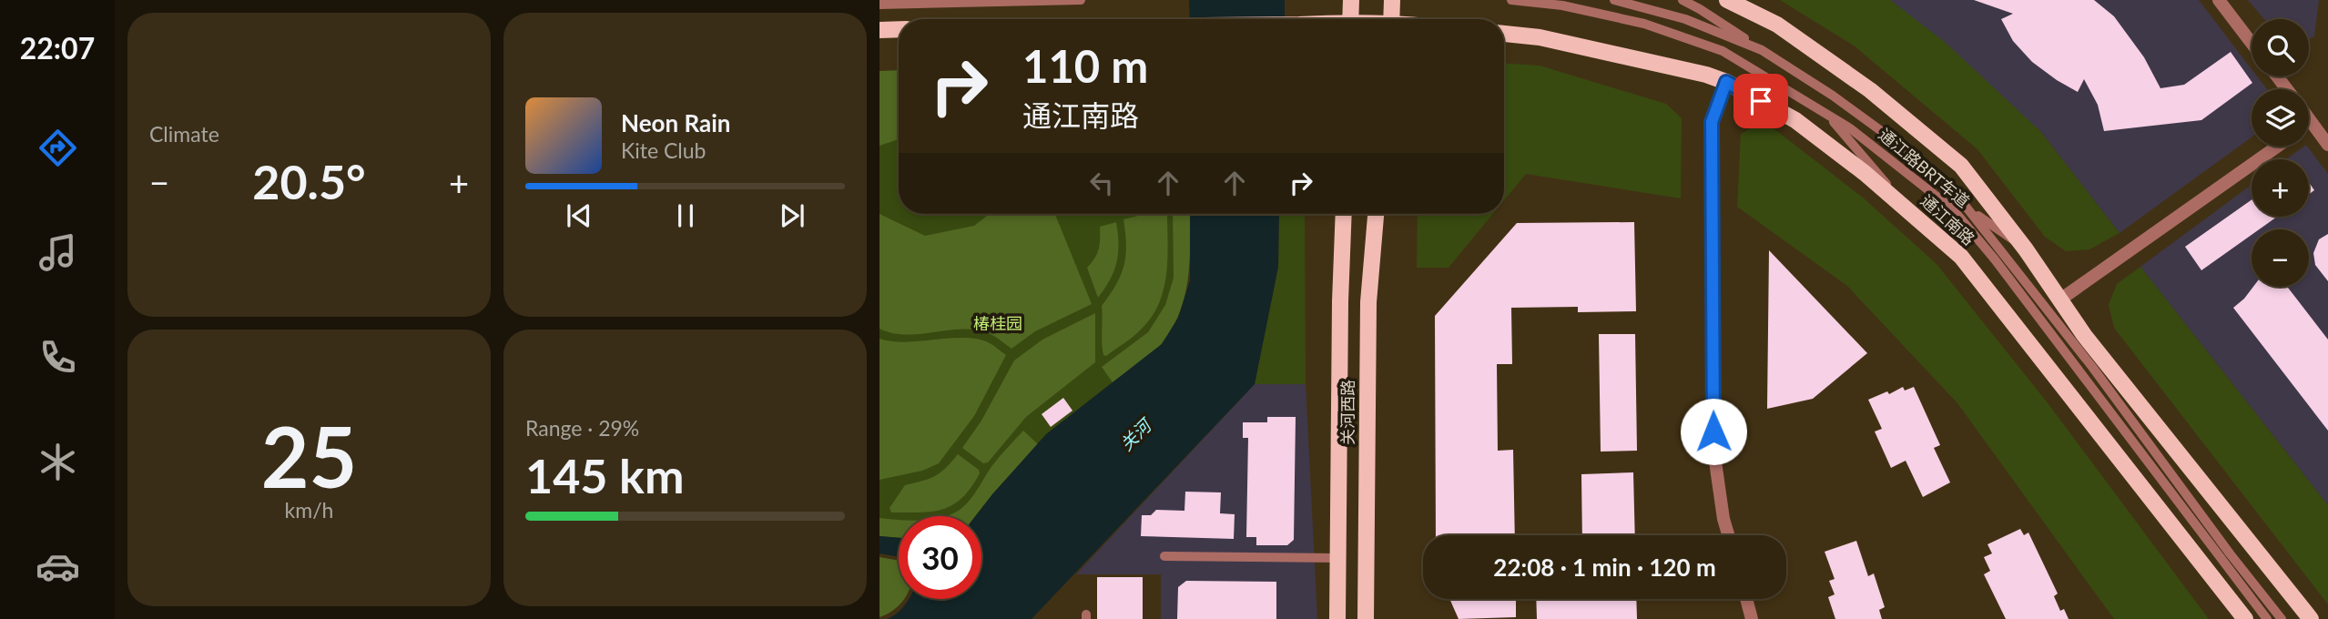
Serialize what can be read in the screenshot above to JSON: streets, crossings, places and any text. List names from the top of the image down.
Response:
{
  "streets": {
    "main road": ["通江南路", "关河西路"],
    "lane": ["通江路BRT车道"]
  },
  "water": ["关河"],
  "parks": ["椿桂园"],
  "page": {
    "tabs": "22:07",
    "tile": [
      "Climate",
      ["25", "km/h"],
      ["Range · 29%", "145 km"]
    ],
    "map_buttons": ["+", "−"],
    "turn": ["110 m", "通江南路"],
    "song": ["Neon Rain", "Kite Club"],
    "heat": ["−", "20.5°", "+"],
    "limit": "30",
    "trip": "22:08 · 1 min · 120 m"
  }
}
